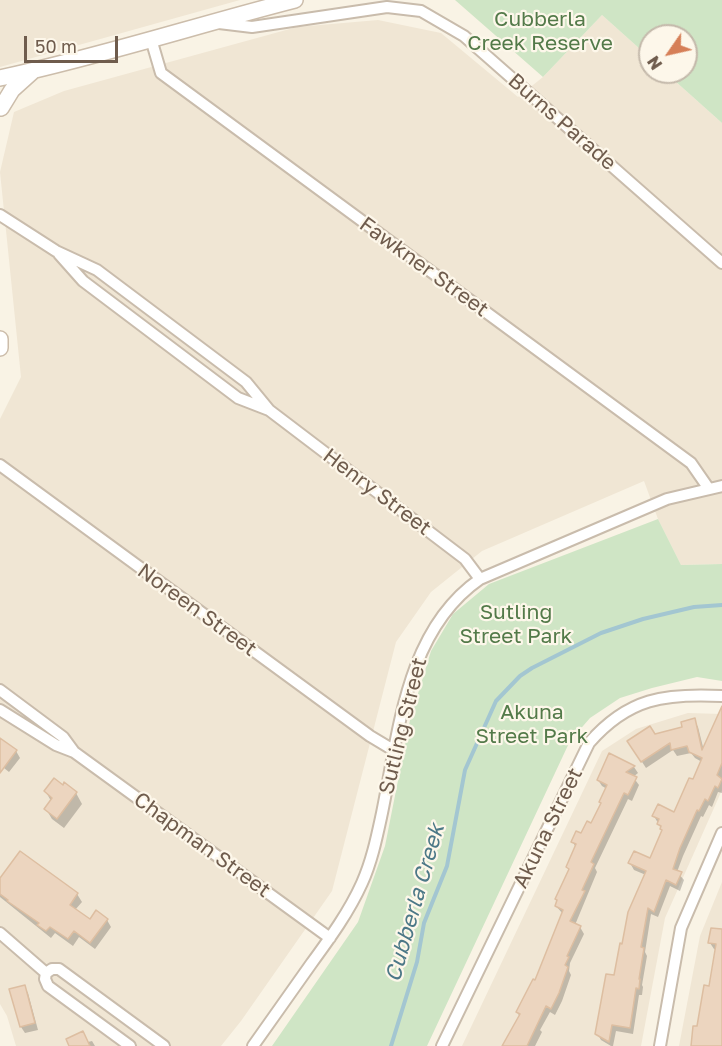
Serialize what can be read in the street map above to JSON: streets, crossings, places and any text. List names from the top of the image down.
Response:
{
  "streets": {
    "street": [
      "Burns Parade",
      "Fawkner Street",
      "Henry Street",
      "Noreen Street",
      "Sutling Street",
      "Akuna Street",
      "Chapman Street"
    ]
  },
  "crossings": [
    ["Fawkner Street", "Sutling Street"],
    ["Henry Street", "Sutling Street"],
    ["Noreen Street", "Sutling Street"],
    ["Sutling Street", "Chapman Street"]
  ],
  "water": ["Cubberla Creek"],
  "parks": ["Cubberla Creek Reserve", "Sutling Street Park", "Akuna Street Park"],
  "scale_bar": "50 m",
  "north": "bottom left"
}
